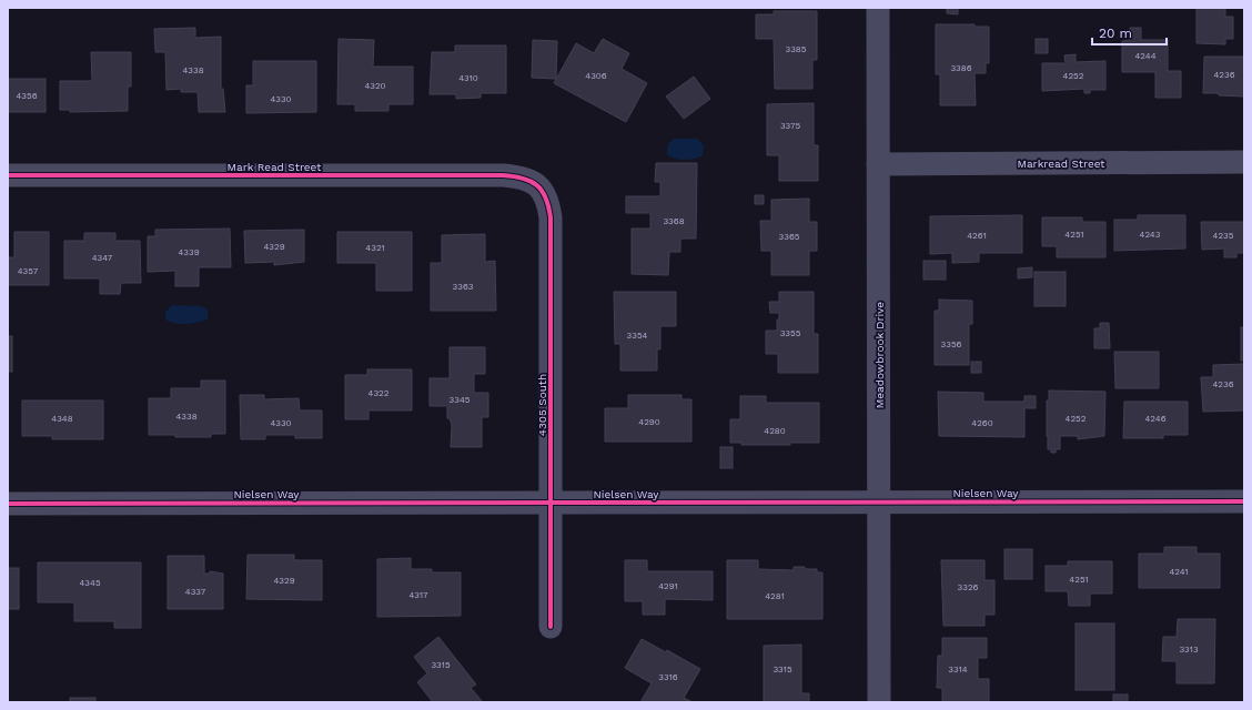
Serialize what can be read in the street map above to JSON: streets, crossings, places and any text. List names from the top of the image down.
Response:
{
  "streets": {
    "street": [
      "Markread Street",
      "Mark Read Street",
      "Meadowbrook Drive",
      "4305 South",
      "Nielsen Way"
    ]
  },
  "crossings": [
    ["Markread Street", "Meadowbrook Drive"],
    ["Mark Read Street", "4305 South"],
    ["Meadowbrook Drive", "Nielsen Way"],
    ["4305 South", "Nielsen Way"]
  ],
  "house_numbers": [
    "3385",
    "4244",
    "3386",
    "4338",
    "4236",
    "4306",
    "4252",
    "4310",
    "4320",
    "4356",
    "4330",
    "3375",
    "3368",
    "4251",
    "4243",
    "4261",
    "4235",
    "3365",
    "4329",
    "4321",
    "4339",
    "4347",
    "4357",
    "3363",
    "3355",
    "3354",
    "3356",
    "4236",
    "4322",
    "3345",
    "4338",
    "4348",
    "4252",
    "4246",
    "4290",
    "4330",
    "4260",
    "4280",
    "4241",
    "4251",
    "4329",
    "4345",
    "4291",
    "3326",
    "4337",
    "4317",
    "4281",
    "3313",
    "3315",
    "3315",
    "3314",
    "3316"
  ],
  "scale_bar": "20 m"
}
